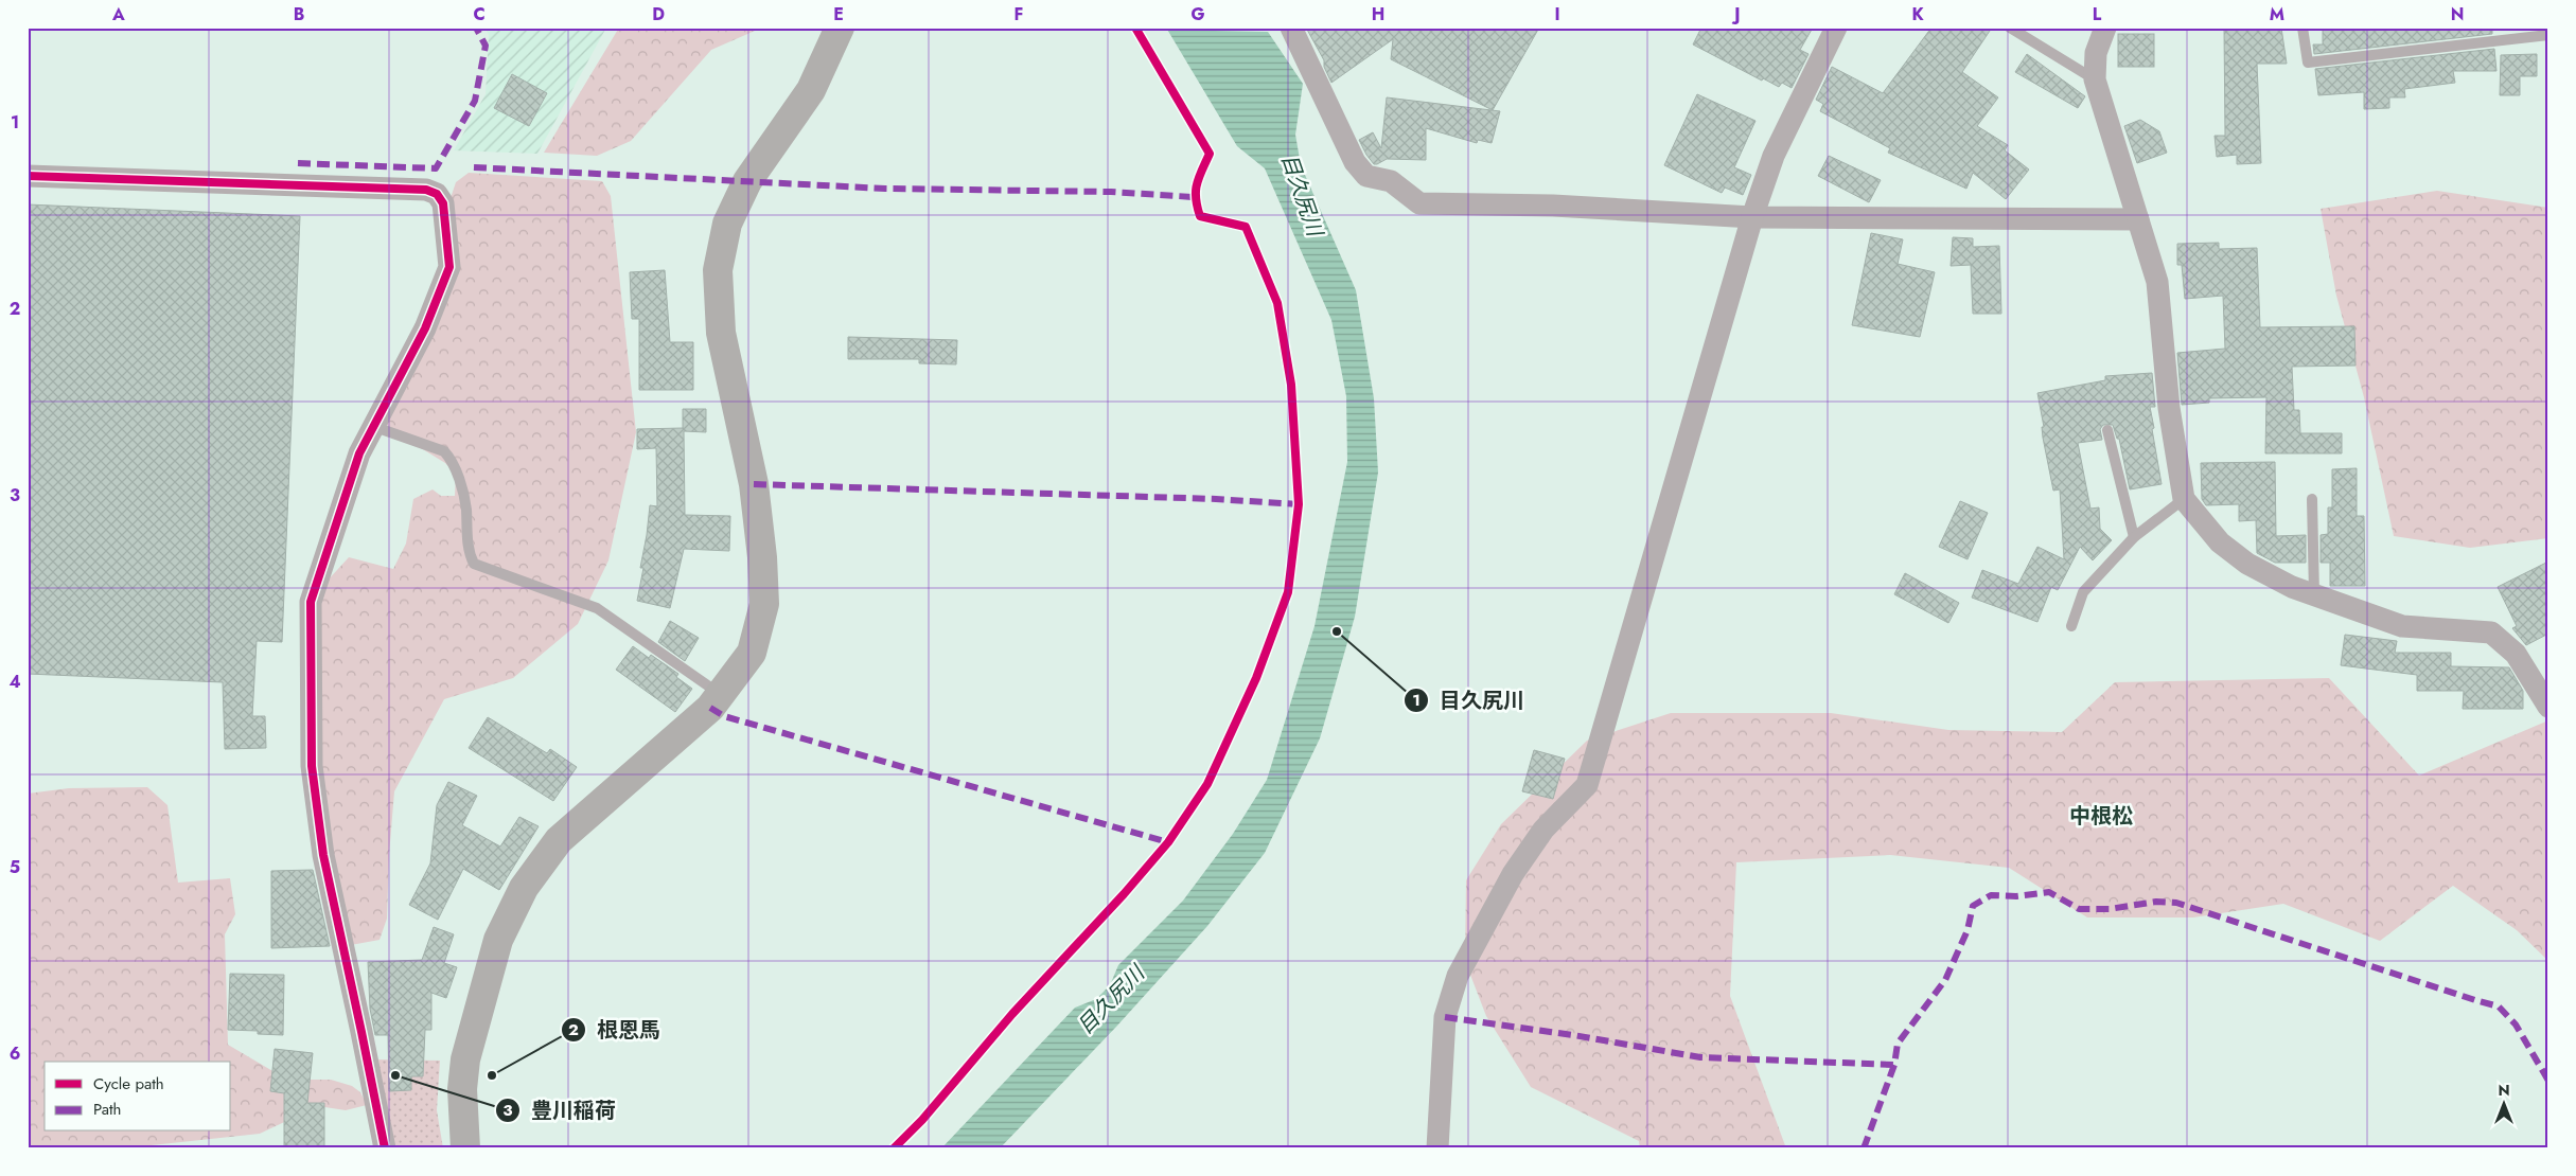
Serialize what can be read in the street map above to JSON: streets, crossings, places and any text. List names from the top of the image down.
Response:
{
  "districts": ["中根松"],
  "water": ["目久尻川"],
  "places": ["目久尻川", "豊川稲荷", "根恩馬"],
  "legend": ["Cycle path", "Path"],
  "north": "top",
  "grid": {
    "columns": [
      "A",
      "B",
      "C",
      "D",
      "E",
      "F",
      "G",
      "H",
      "I",
      "J",
      "K",
      "L",
      "M",
      "N"
    ],
    "rows": [
      "1",
      "2",
      "3",
      "4",
      "5",
      "6"
    ]
  }
}
